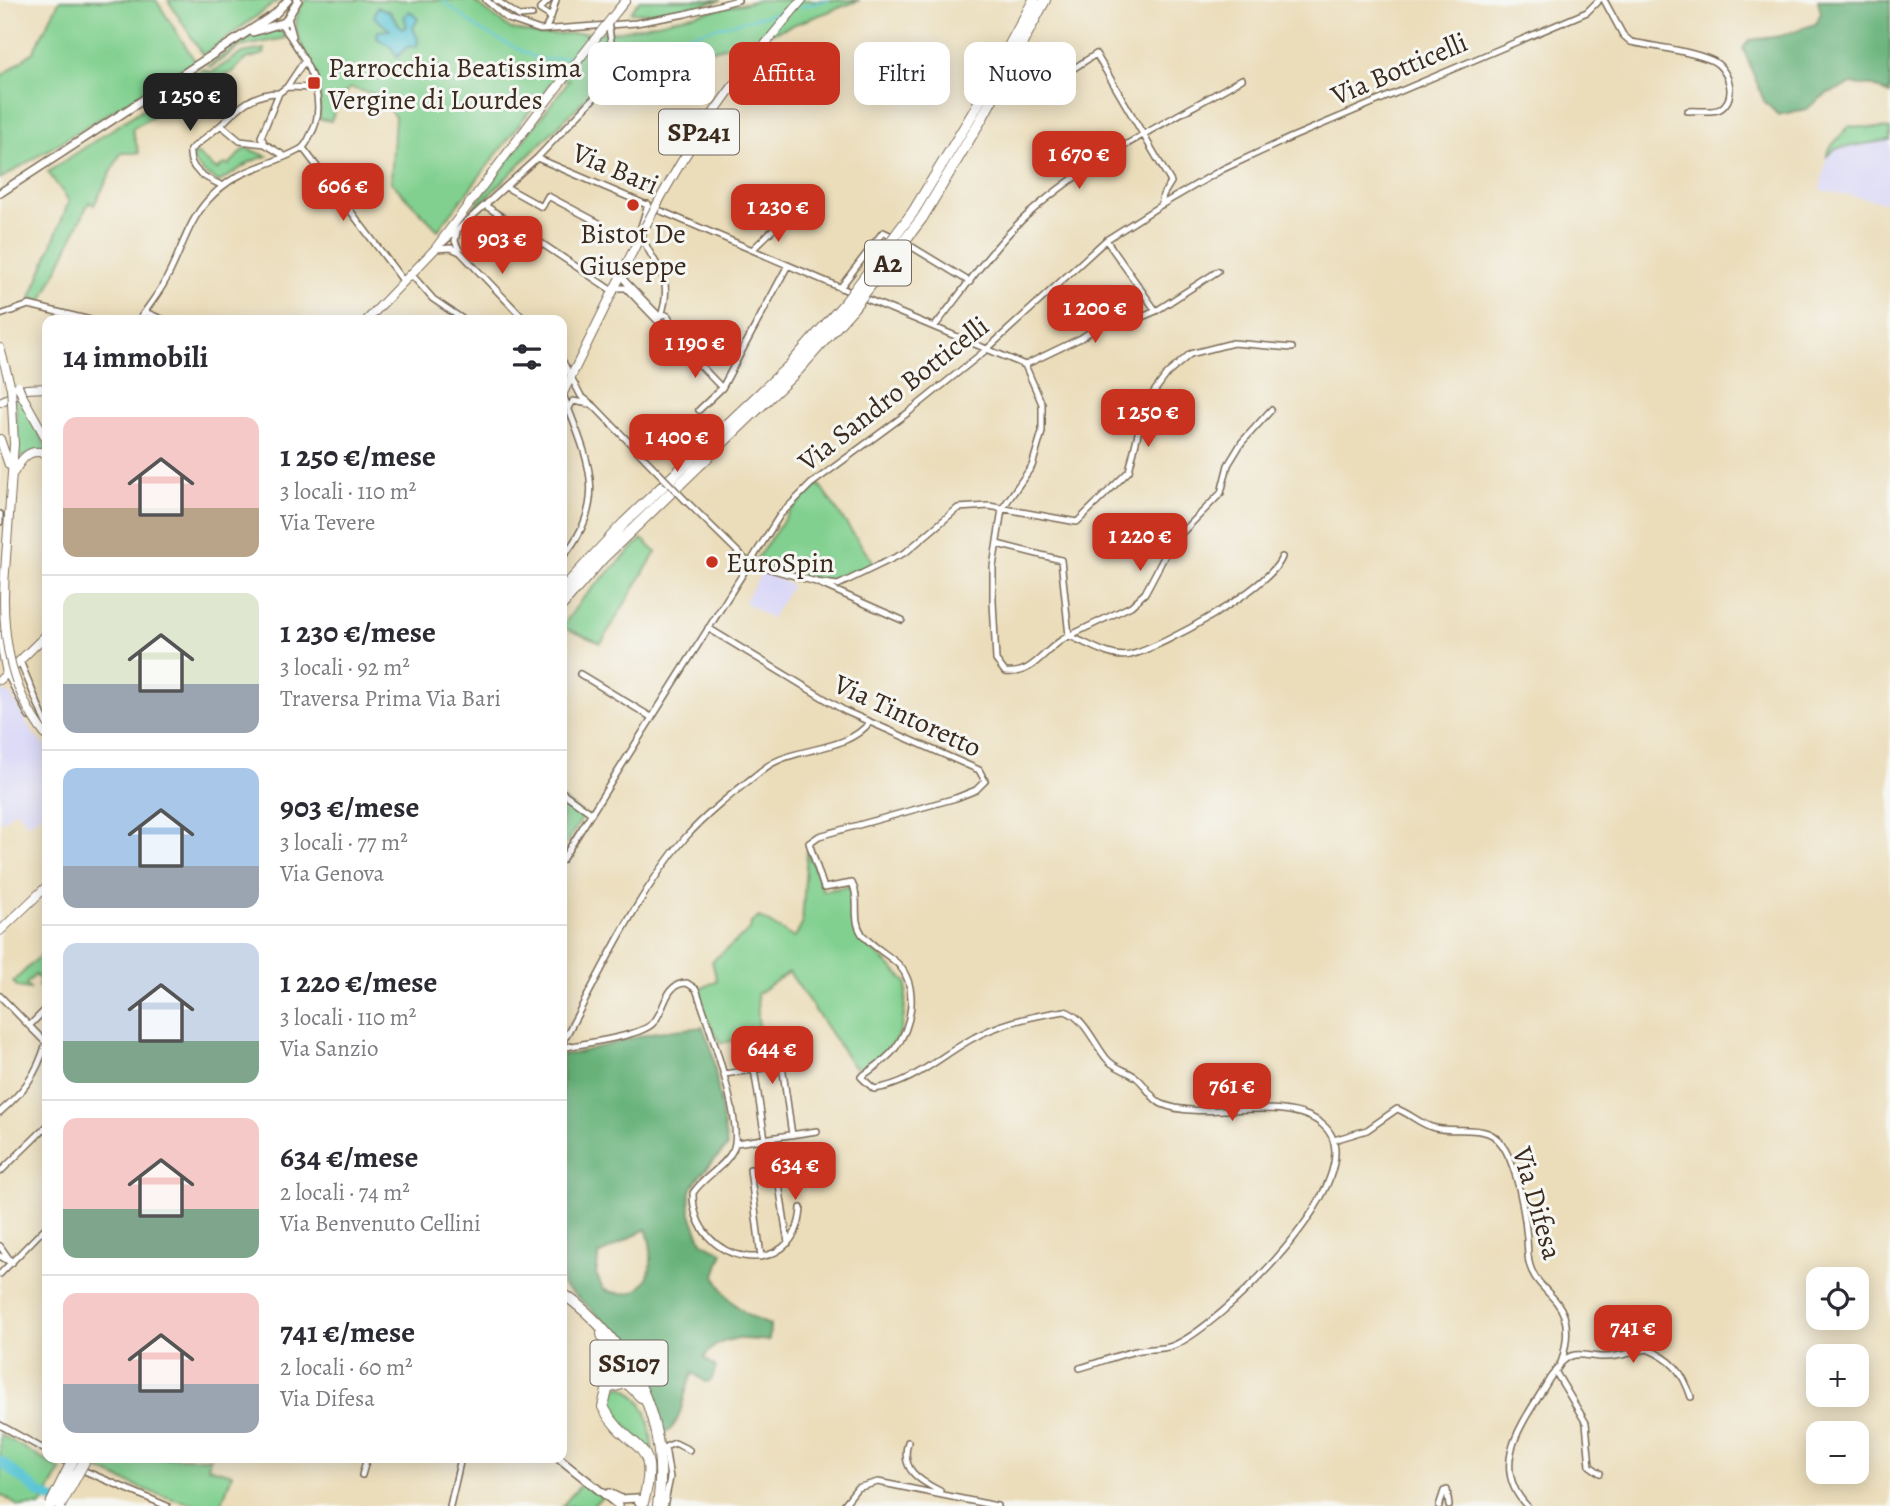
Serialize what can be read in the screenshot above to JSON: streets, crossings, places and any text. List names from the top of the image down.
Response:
{
  "streets": {
    "highway": ["A2", "SS107"],
    "main road": ["SP241"],
    "street": [
      "Via Botticelli",
      "Via Bari",
      "Via Sandro Botticelli",
      "Via Tintoretto",
      "Via Difesa"
    ]
  },
  "crossings": [
    ["Via Botticelli", "Via Sandro Botticelli"],
    ["Via Bari", "Via Sandro Botticelli"],
    ["Via Sandro Botticelli", "Via Tintoretto"],
    ["Via Tintoretto", "Via Difesa"]
  ],
  "places": {
    "transit": ["Parrocchia Beatissima Vergine di Lourdes"],
    "other": ["Bistot De Giuseppe", "EuroSpin"]
  },
  "page": {
    "chip": [
      "Compra",
      "Affitta",
      "Filtri",
      "Nuovo"
    ],
    "price": [
      "1 250 €",
      "1 670 €",
      "606 €",
      "1 230 €",
      "903 €",
      "1 200 €",
      "1 190 €",
      "1 250 €",
      "1 400 €",
      "1 220 €",
      "644 €",
      "761 €",
      "634 €",
      "741 €"
    ],
    "heading": "14 immobili",
    "list": [
      {
        "name": "1 250 €/mese",
        "note": "3 locali · 110 m² · Via Tevere"
      },
      {
        "name": "1 230 €/mese",
        "note": "3 locali · 92 m² · Traversa Prima Via Bari"
      },
      {
        "name": "903 €/mese",
        "note": "3 locali · 77 m² · Via Genova"
      },
      {
        "name": "1 220 €/mese",
        "note": "3 locali · 110 m² · Via Sanzio"
      },
      {
        "name": "634 €/mese",
        "note": "2 locali · 74 m² · Via Benvenuto Cellini"
      },
      {
        "name": "741 €/mese",
        "note": "2 locali · 60 m² · Via Difesa"
      }
    ],
    "map_buttons": ["+", "−"]
  }
}
